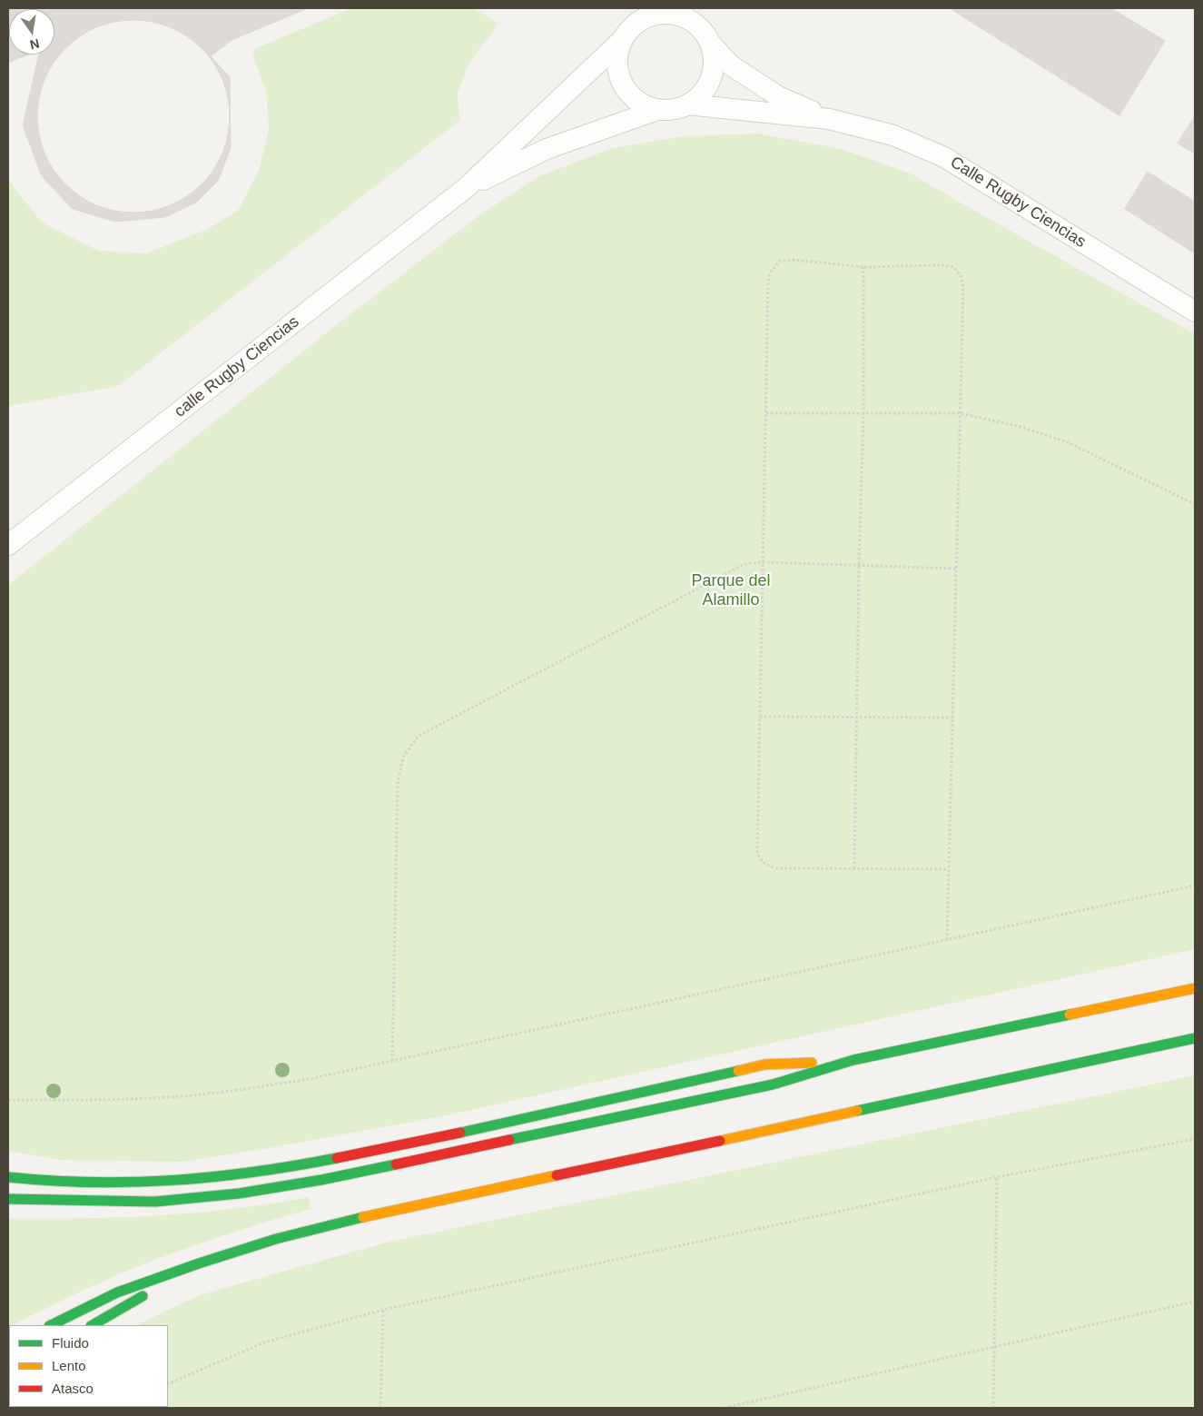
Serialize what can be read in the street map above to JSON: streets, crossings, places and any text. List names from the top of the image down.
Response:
{
  "streets": {
    "street": ["Calle Rugby Ciencias", "calle Rugby Ciencias"]
  },
  "parks": ["Parque del Alamillo"],
  "legend": ["Fluido", "Lento", "Atasco"],
  "north": "bottom"
}
